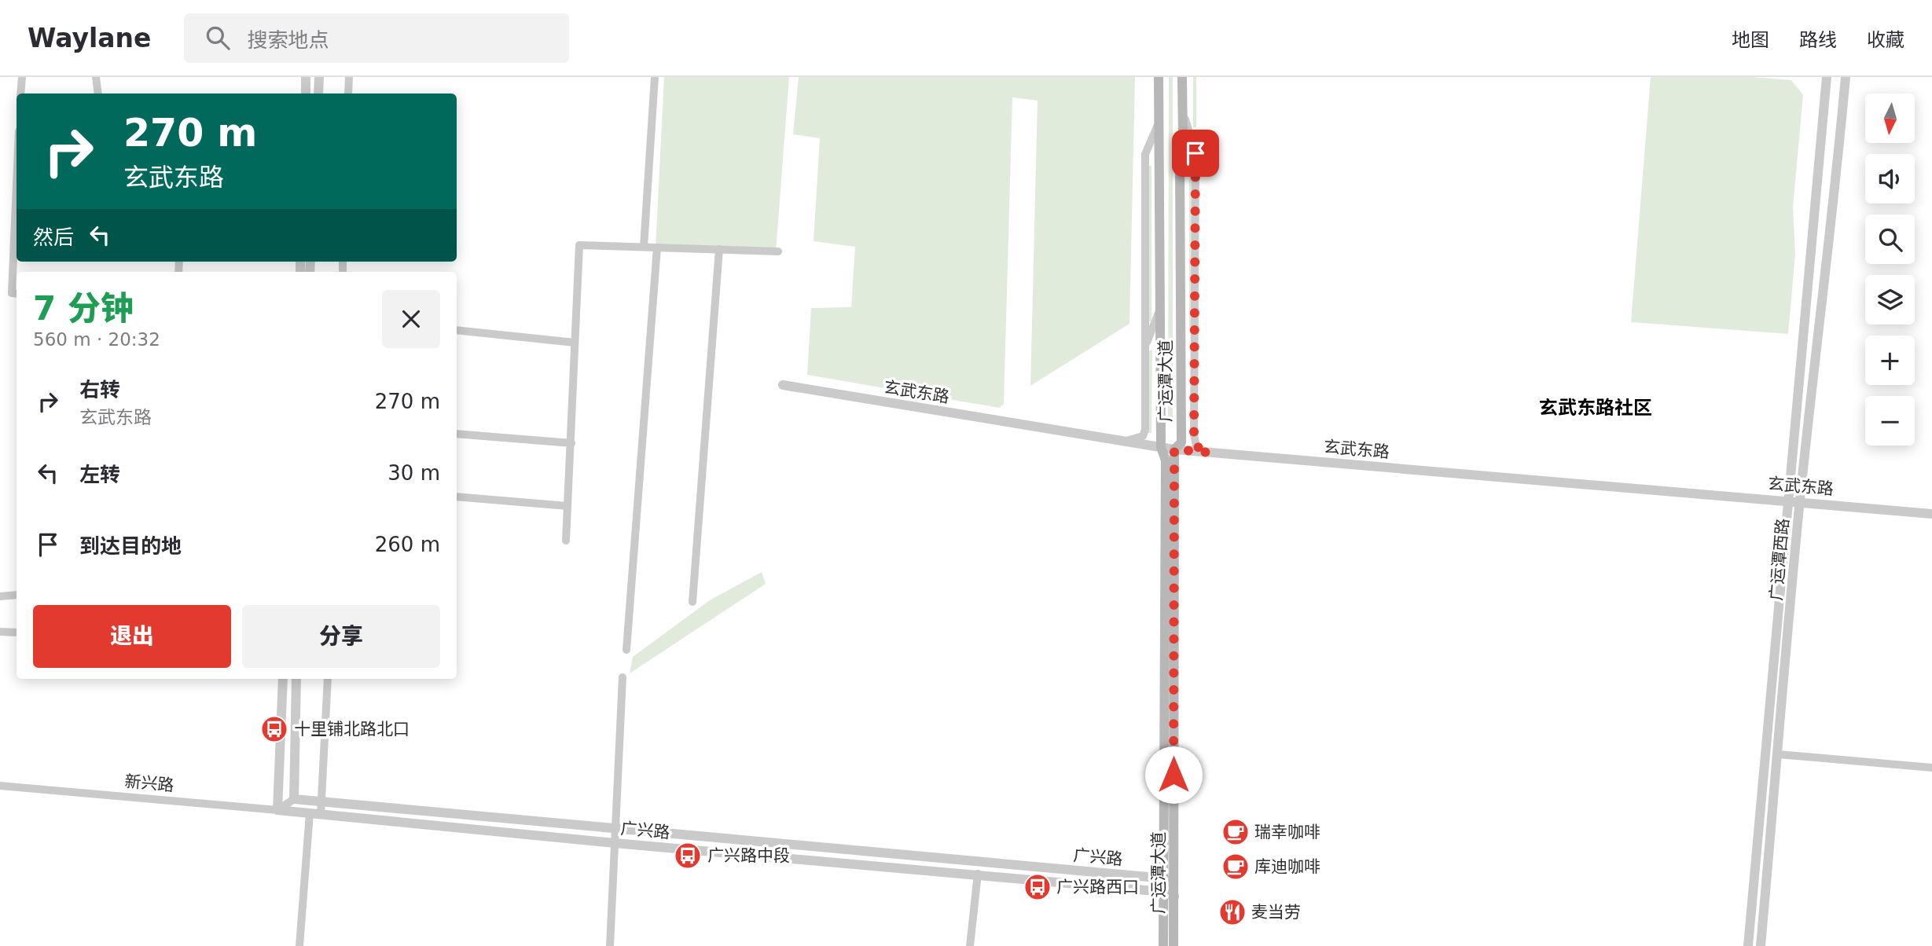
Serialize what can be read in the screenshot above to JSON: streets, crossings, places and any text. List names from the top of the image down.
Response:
{
  "streets": {
    "main road": ["广运潭大道"],
    "street": [
      "玄武东路",
      "广运潭西路",
      "新兴路",
      "广兴路"
    ]
  },
  "crossings": [
    ["广运潭大道", "玄武东路"],
    ["广运潭大道", "广兴路"],
    ["玄武东路", "广运潭西路"],
    ["新兴路", "广兴路"]
  ],
  "districts": ["玄武东路社区"],
  "places": {
    "bus stop": ["十里铺北路北口", "广兴路中段", "广兴路西口"],
    "cafe": ["瑞幸咖啡", "库迪咖啡"],
    "restaurant": ["麦当劳"]
  },
  "north": "bottom",
  "page": {
    "header": "Waylane",
    "search": "搜索地点",
    "nav": ["地图", "路线", "收藏"],
    "map_buttons": ["+", "−"],
    "turn": ["270 m", "玄武东路"],
    "then": "然后",
    "heading": ["7 分钟", "560 m · 20:32"],
    "list": [
      {
        "name": "右转",
        "note": "玄武东路",
        "value": "270 m"
      },
      {
        "name": "左转",
        "value": "30 m"
      },
      {
        "name": "到达目的地",
        "value": "260 m"
      }
    ],
    "buttons": ["退出", "分享"]
  }
}
